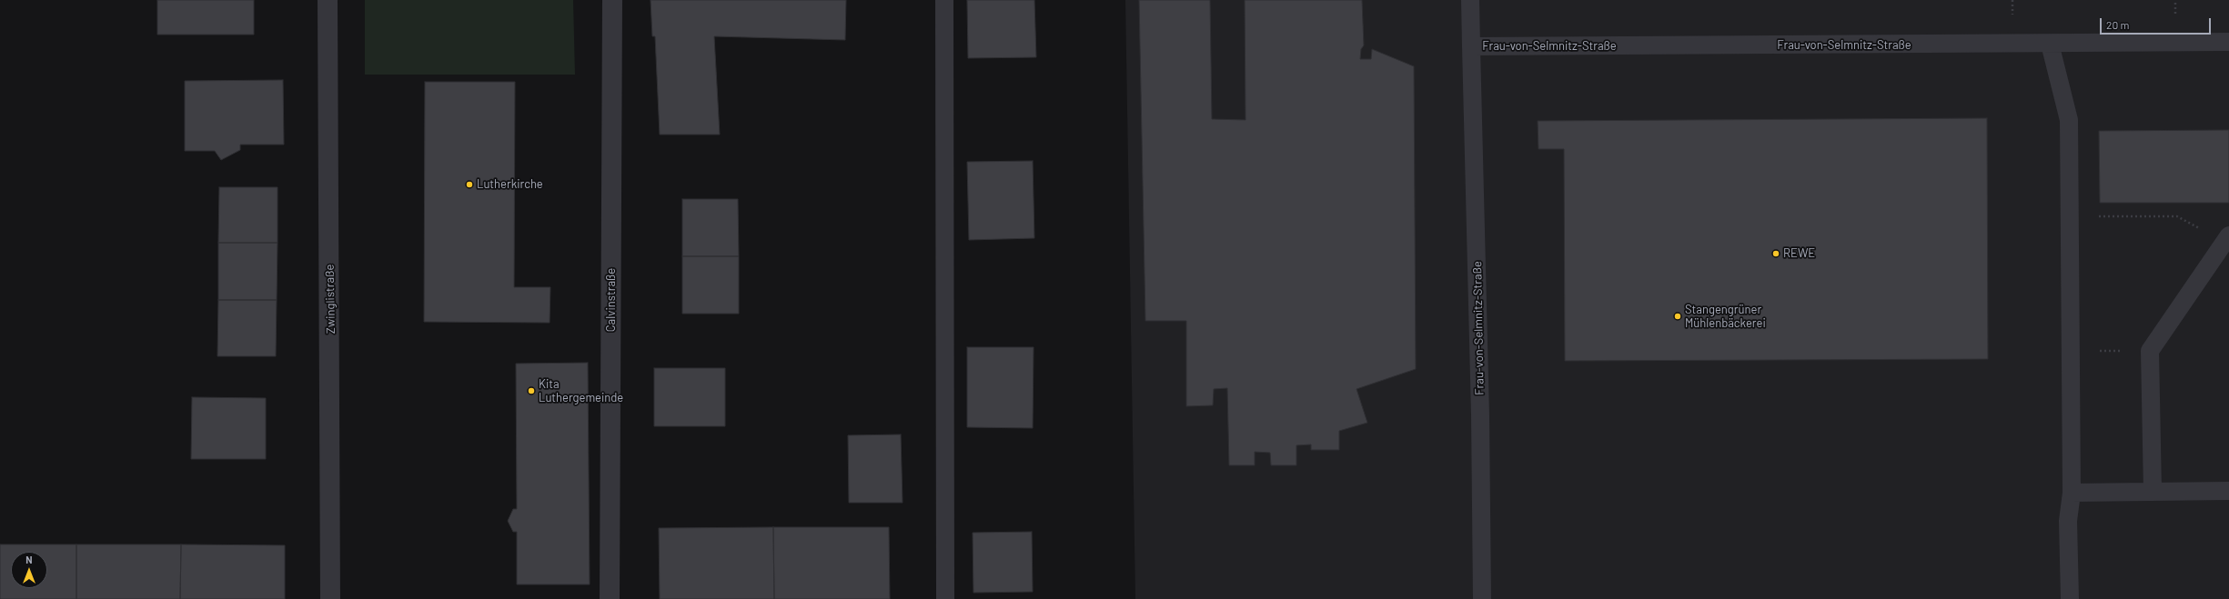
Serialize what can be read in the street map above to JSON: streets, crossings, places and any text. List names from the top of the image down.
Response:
{
  "streets": {
    "street": ["Zwinglistraße", "Calvinstraße"],
    "lane": ["Frau-von-Selmnitz-Straße"]
  },
  "places": [
    "Lutherkirche",
    "REWE",
    "Stangengrüner Mühlenbäckerei",
    "Kita Luthergemeinde"
  ],
  "scale_bar": "20 m",
  "north": "top"
}
